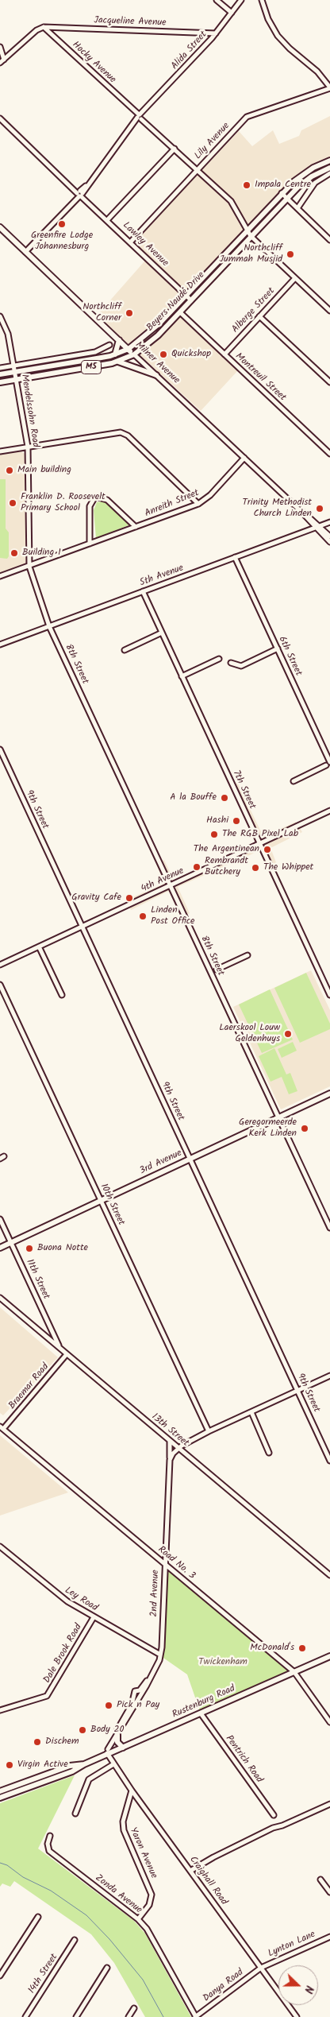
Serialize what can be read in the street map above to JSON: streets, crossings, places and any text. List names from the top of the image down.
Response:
{
  "streets": {
    "main road": [
      "Beyers Naudé Drive",
      "Milner Avenue",
      "M5",
      "3rd Avenue",
      "Rustenburg Road"
    ],
    "street": [
      "Jacqueline Avenue",
      "Alida Street",
      "Hocky Avenue",
      "Lily Avenue",
      "Lawley Avenue",
      "Alberge Street",
      "Montreuil Street",
      "Mendelssohn Road",
      "Anreith Street",
      "5th Avenue",
      "6th Street",
      "8th Street",
      "7th Street",
      "9th Street",
      "4th Avenue",
      "10th Street",
      "11th Street",
      "Braemar Road",
      "13th Street",
      "Road No. 3",
      "2nd Avenue",
      "Ley Road",
      "Dale Brook Road",
      "Pentrich Road",
      "Yaron Avenue",
      "Craighall Road",
      "Zonda Avenue",
      "Lynton Lane",
      "14th Street",
      "Danya Road"
    ]
  },
  "crossings": [
    ["Jacqueline Avenue", "Alida Street"],
    ["Jacqueline Avenue", "Hocky Avenue"],
    ["Alida Street", "Hocky Avenue"],
    ["Alida Street", "Lawley Avenue"],
    ["Alida Street", "Milner Avenue"],
    ["Hocky Avenue", "Lily Avenue"],
    ["Hocky Avenue", "Beyers Naudé Drive"],
    ["Hocky Avenue", "Alberge Street"],
    ["Lily Avenue", "Lawley Avenue"],
    ["Lawley Avenue", "Beyers Naudé Drive"],
    ["Beyers Naudé Drive", "Milner Avenue"],
    ["Beyers Naudé Drive", "Montreuil Street"],
    ["Beyers Naudé Drive", "Mendelssohn Road"],
    ["Alberge Street", "Montreuil Street"],
    ["Milner Avenue", "Anreith Street"],
    ["Milner Avenue", "5th Avenue"],
    ["Mendelssohn Road", "Anreith Street"],
    ["Mendelssohn Road", "5th Avenue"],
    ["Mendelssohn Road", "8th Street"],
    ["5th Avenue", "6th Street"],
    ["5th Avenue", "8th Street"],
    ["5th Avenue", "7th Street"],
    ["8th Street", "4th Avenue"],
    ["8th Street", "3rd Avenue"],
    ["7th Street", "4th Avenue"],
    ["9th Street", "4th Avenue"],
    ["9th Street", "3rd Avenue"],
    ["9th Street", "2nd Avenue"],
    ["3rd Avenue", "10th Street"],
    ["3rd Avenue", "11th Street"],
    ["10th Street", "2nd Avenue"],
    ["11th Street", "13th Street"],
    ["Braemar Road", "13th Street"],
    ["Braemar Road", "Road No. 3"],
    ["13th Street", "2nd Avenue"],
    ["Road No. 3", "2nd Avenue"],
    ["Road No. 3", "Rustenburg Road"],
    ["2nd Avenue", "Ley Road"],
    ["2nd Avenue", "Rustenburg Road"],
    ["2nd Avenue", "Craighall Road"],
    ["Ley Road", "Dale Brook Road"],
    ["Rustenburg Road", "Pentrich Road"],
    ["Rustenburg Road", "Craighall Road"],
    ["Yaron Avenue", "Craighall Road"],
    ["Yaron Avenue", "Zonda Avenue"],
    ["Craighall Road", "Lynton Lane"],
    ["Craighall Road", "Danya Road"],
    ["Zonda Avenue", "Danya Road"],
    ["Lynton Lane", "Danya Road"]
  ],
  "parks": ["Twickenham"],
  "places": [
    "Impala Centre",
    "Greenfire Lodge Johannesburg",
    "Northcliff Jummah Musjid",
    "Northcliff Corner",
    "Quickshop",
    "Main building",
    "Franklin D. Roosevelt Primary School",
    "Trinity Methodist Church Linden",
    "Building 1",
    "A la Bouffe",
    "Hashi",
    "The RGB Pixel Lab",
    "The Argentinean",
    "Rembrandt Butchery",
    "The Whippet",
    "Gravity Cafe",
    "Linden Post Office",
    "Laerskool Louw Geldenhuys",
    "Geregormeerde Kerk Linden",
    "Buona Notte",
    "McDonald's",
    "Pick n Pay",
    "Body 20",
    "Dischem",
    "Virgin Active"
  ],
  "north": "right"
}
